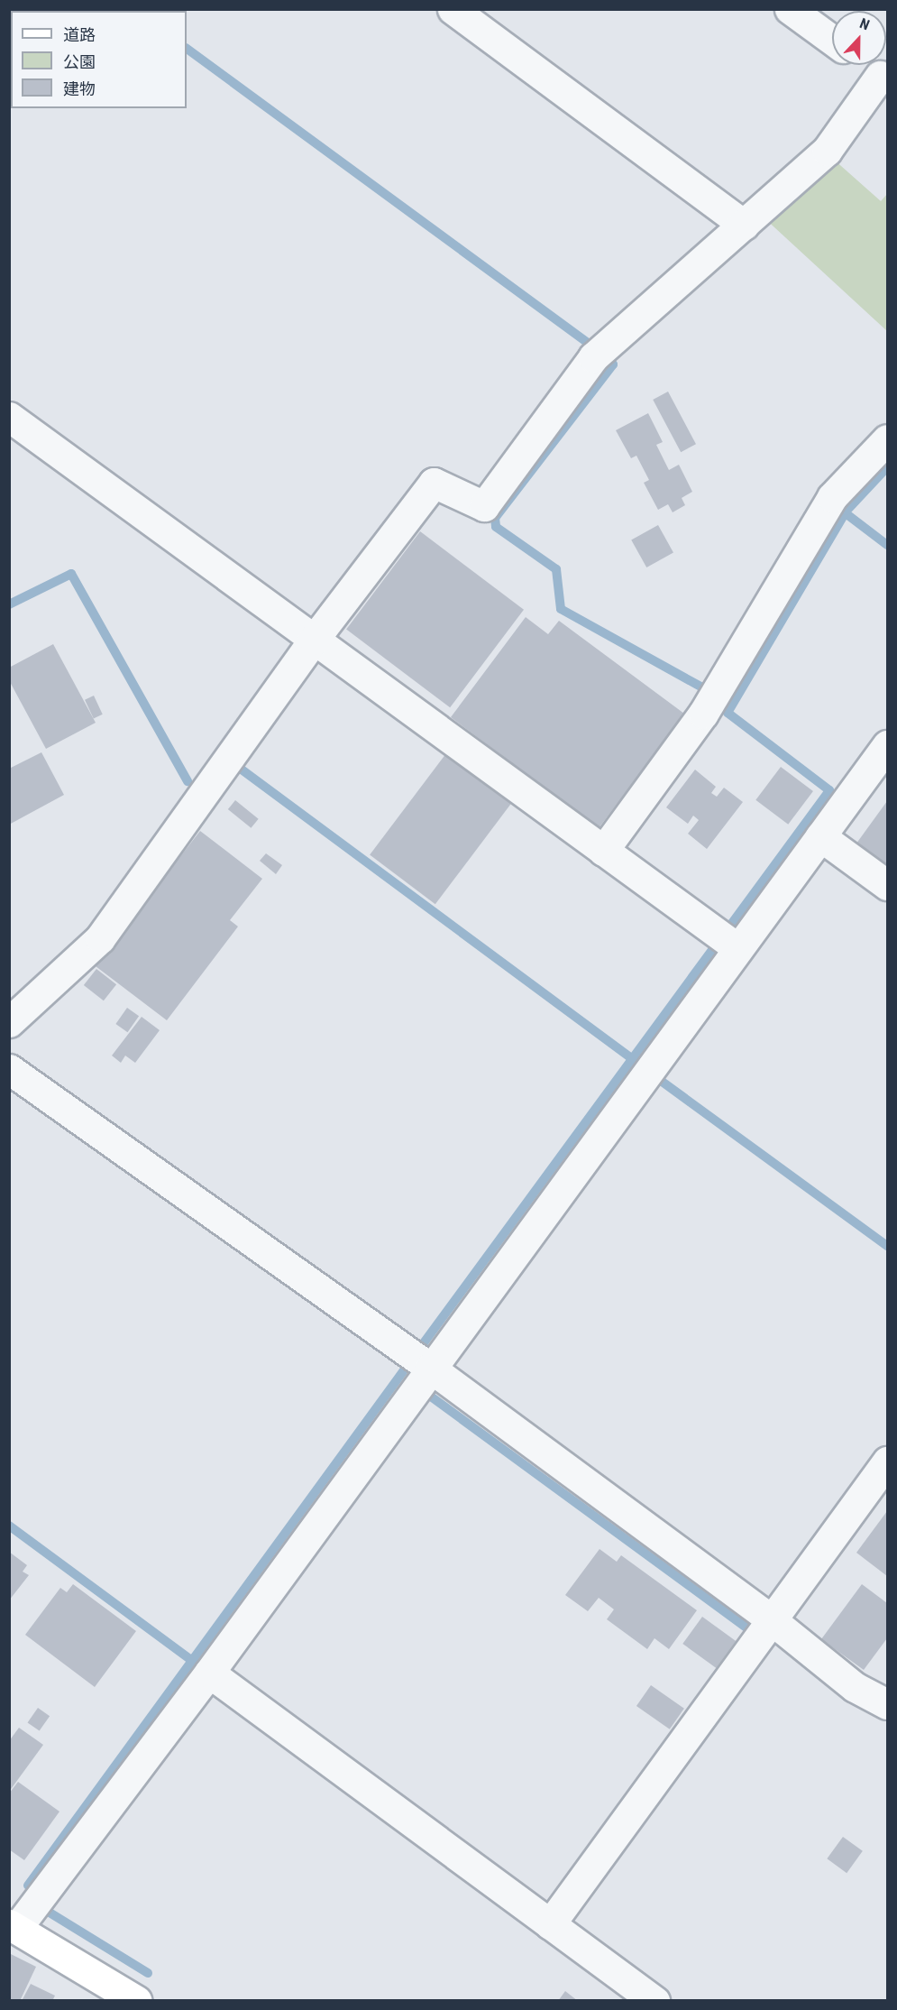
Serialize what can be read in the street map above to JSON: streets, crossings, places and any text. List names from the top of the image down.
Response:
{
  "legend": ["道路", "公園", "建物"],
  "north": "top"
}
